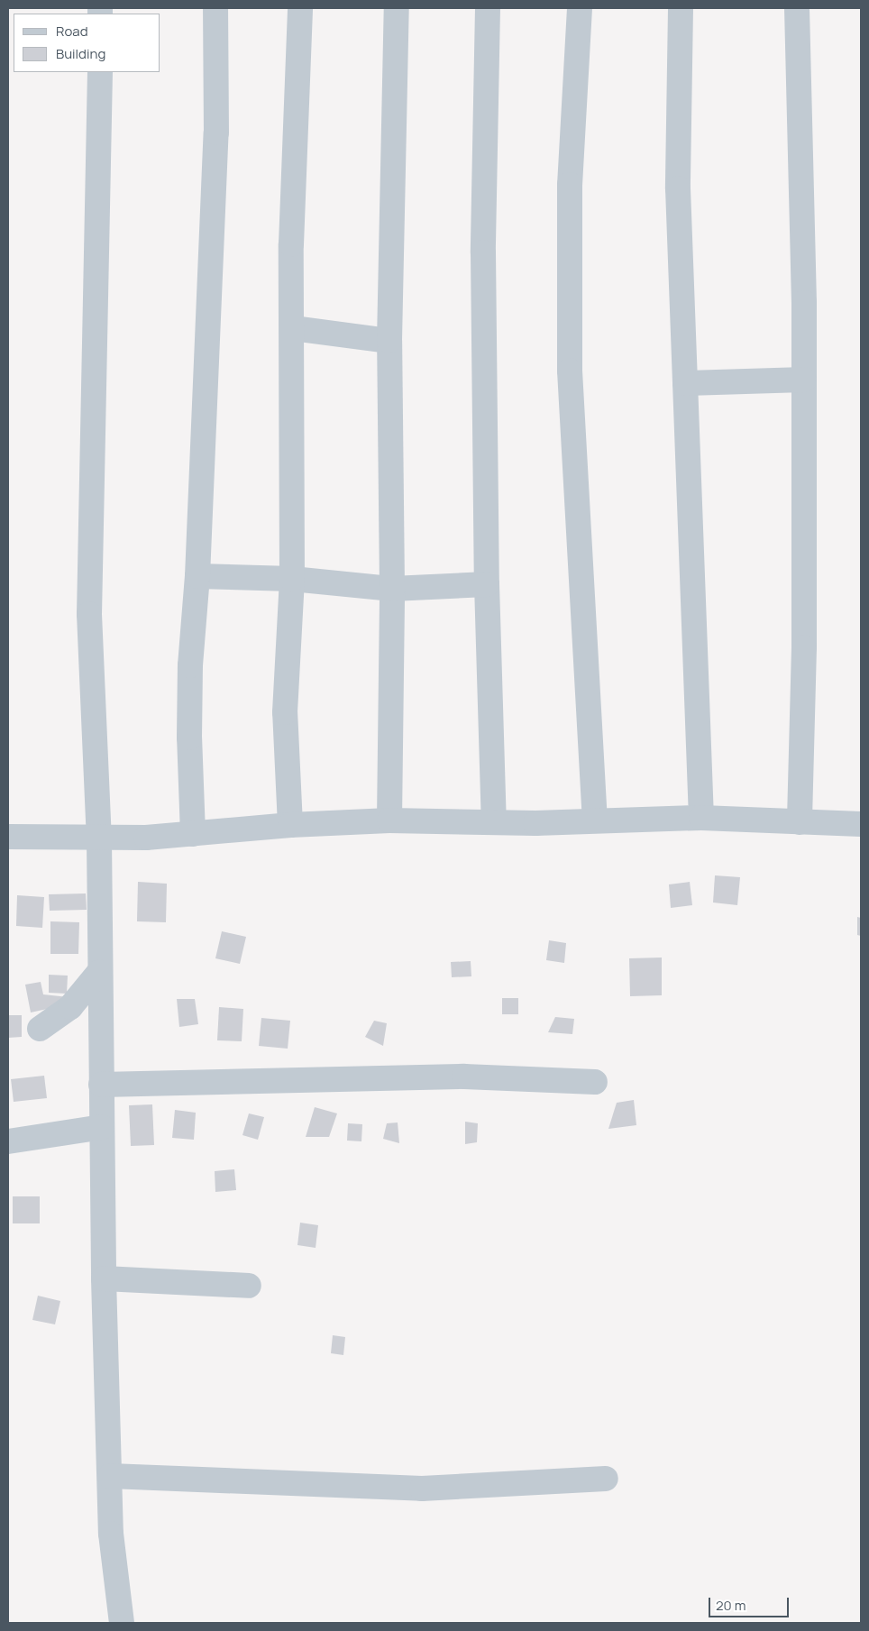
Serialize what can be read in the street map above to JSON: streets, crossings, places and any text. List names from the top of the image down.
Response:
{
  "legend": ["Road", "Building"],
  "scale_bar": "20 m"
}
